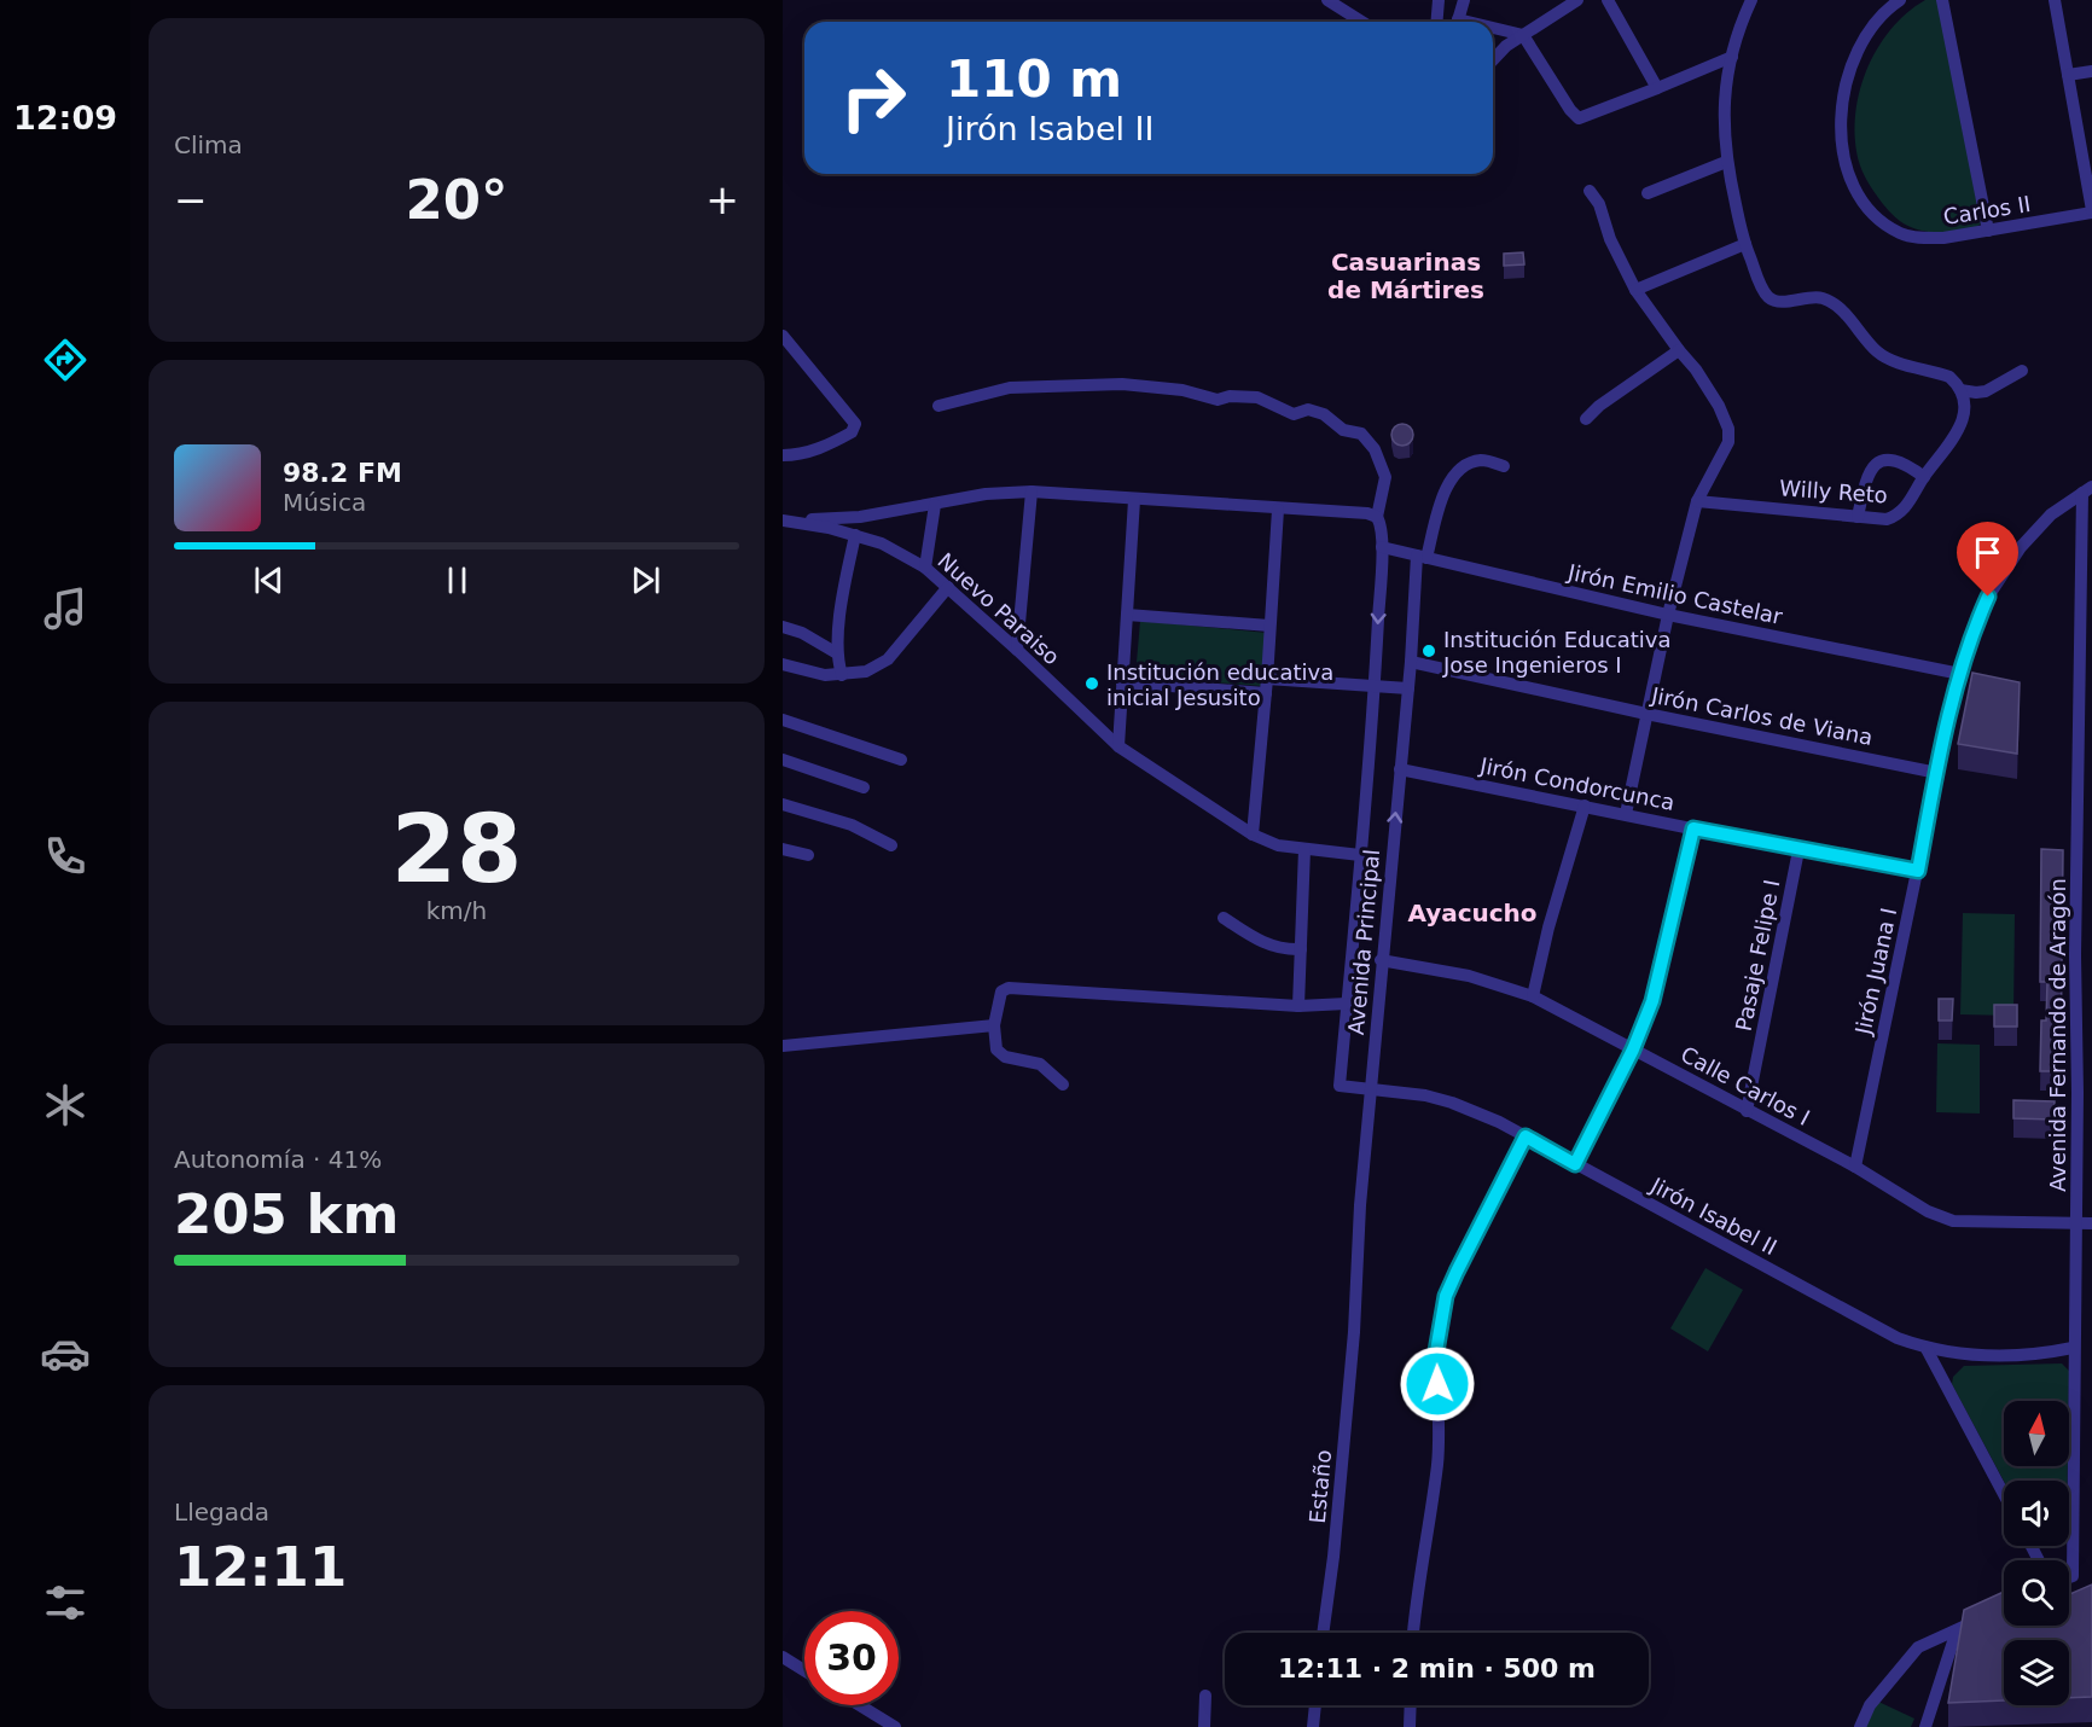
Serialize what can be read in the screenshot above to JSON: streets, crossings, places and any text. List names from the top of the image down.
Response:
{
  "streets": {
    "street": [
      "Carlos II",
      "Willy Reto",
      "Jirón Emilio Castelar",
      "Nuevo Paraiso",
      "Jirón Carlos de Viana",
      "Jirón Condorcunca",
      "Avenida Principal",
      "Pasaje Felipe I",
      "Jirón Juana I",
      "Avenida Fernando de Aragón",
      "Calle Carlos I",
      "Jirón Isabel II",
      "Estaño"
    ]
  },
  "crossings": [
    ["Jirón Emilio Castelar", "Avenida Principal"],
    ["Jirón Emilio Castelar", "Jirón Juana I"],
    ["Nuevo Paraiso", "Avenida Principal"],
    ["Jirón Carlos de Viana", "Avenida Principal"],
    ["Jirón Carlos de Viana", "Jirón Juana I"],
    ["Jirón Condorcunca", "Avenida Principal"],
    ["Jirón Condorcunca", "Pasaje Felipe I"],
    ["Jirón Condorcunca", "Jirón Juana I"],
    ["Avenida Principal", "Calle Carlos I"],
    ["Avenida Principal", "Jirón Isabel II"],
    ["Avenida Principal", "Estaño"],
    ["Pasaje Felipe I", "Calle Carlos I"],
    ["Jirón Juana I", "Avenida Fernando de Aragón"],
    ["Jirón Juana I", "Calle Carlos I"],
    ["Avenida Fernando de Aragón", "Calle Carlos I"],
    ["Avenida Fernando de Aragón", "Jirón Isabel II"]
  ],
  "districts": ["Casuarinas de Mártires", "Ayacucho"],
  "places": ["Institución Educativa Jose Ingenieros I", "Institución educativa inicial Jesusito"],
  "north": "top",
  "page": {
    "tabs": "12:09",
    "tile": [
      "Clima",
      ["28", "km/h"],
      ["Autonomía · 41%", "205 km"],
      ["Llegada", "12:11"]
    ],
    "turn": ["110 m", "Jirón Isabel II"],
    "heat": ["−", "20°", "+"],
    "song": ["98.2 FM", "Música"],
    "limit": "30",
    "trip": "12:11 · 2 min · 500 m"
  }
}
